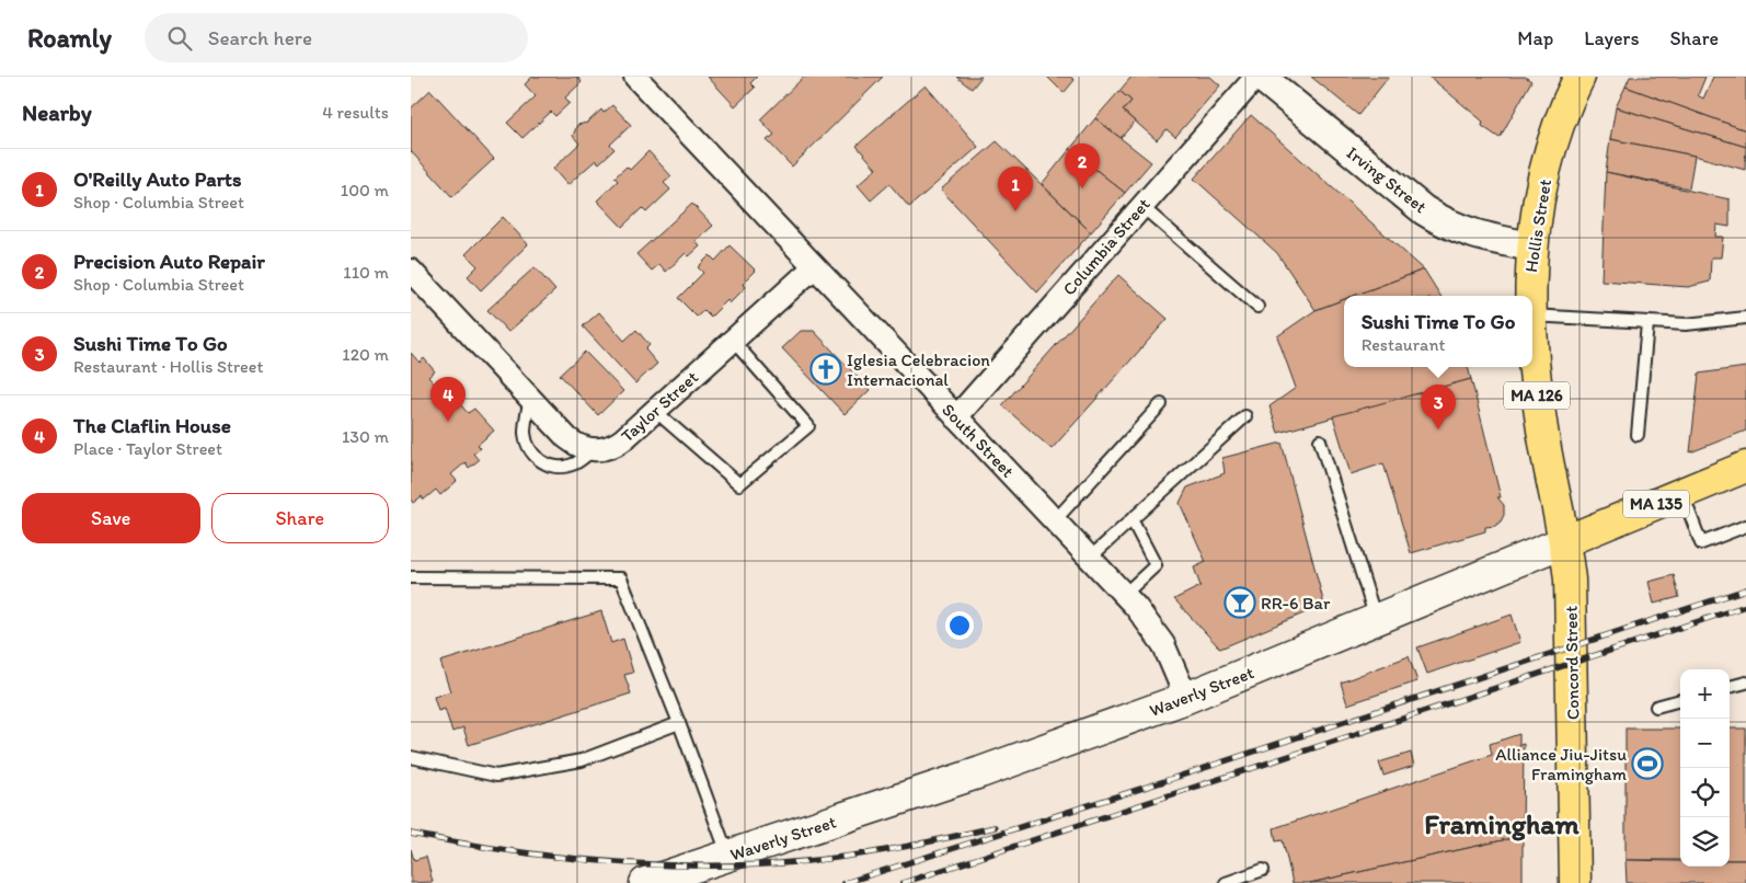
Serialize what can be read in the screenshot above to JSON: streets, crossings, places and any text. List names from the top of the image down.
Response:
{
  "streets": {
    "main road": [
      "Hollis Street",
      "MA 126",
      "MA 135",
      "Concord Street",
      "Waverly Street"
    ],
    "street": [
      "Irving Street",
      "Columbia Street",
      "Taylor Street",
      "South Street"
    ]
  },
  "crossings": [
    ["Irving Street", "Hollis Street"],
    ["Irving Street", "Columbia Street"],
    ["Hollis Street", "Concord Street"],
    ["Hollis Street", "Waverly Street"],
    ["Columbia Street", "South Street"],
    ["Taylor Street", "South Street"],
    ["South Street", "Waverly Street"],
    ["Concord Street", "Waverly Street"]
  ],
  "districts": ["Framingham"],
  "places": {
    "church": ["Iglesia Celebracion Internacional"],
    "bar": ["RR-6 Bar"],
    "sports": ["Alliance Jiu-Jitsu Framingham"]
  },
  "page": {
    "header": "Roamly",
    "search": "Search here",
    "nav": ["Map", "Layers", "Share"],
    "heading": ["Nearby", "4 results"],
    "pins": [
      "2",
      "1",
      "4",
      "3"
    ],
    "list": [
      {
        "mark": "1",
        "name": "O'Reilly Auto Parts",
        "note": "Shop · Columbia Street",
        "value": "100 m"
      },
      {
        "mark": "2",
        "name": "Precision Auto Repair",
        "note": "Shop · Columbia Street",
        "value": "110 m"
      },
      {
        "mark": "3",
        "name": "Sushi Time To Go",
        "note": "Restaurant · Hollis Street",
        "value": "120 m"
      },
      {
        "mark": "4",
        "name": "The Claflin House",
        "note": "Place · Taylor Street",
        "value": "130 m"
      }
    ],
    "popup": ["Sushi Time To Go", "Restaurant"],
    "buttons": ["Save", "Share"],
    "map_buttons": ["+", "−"]
  }
}
